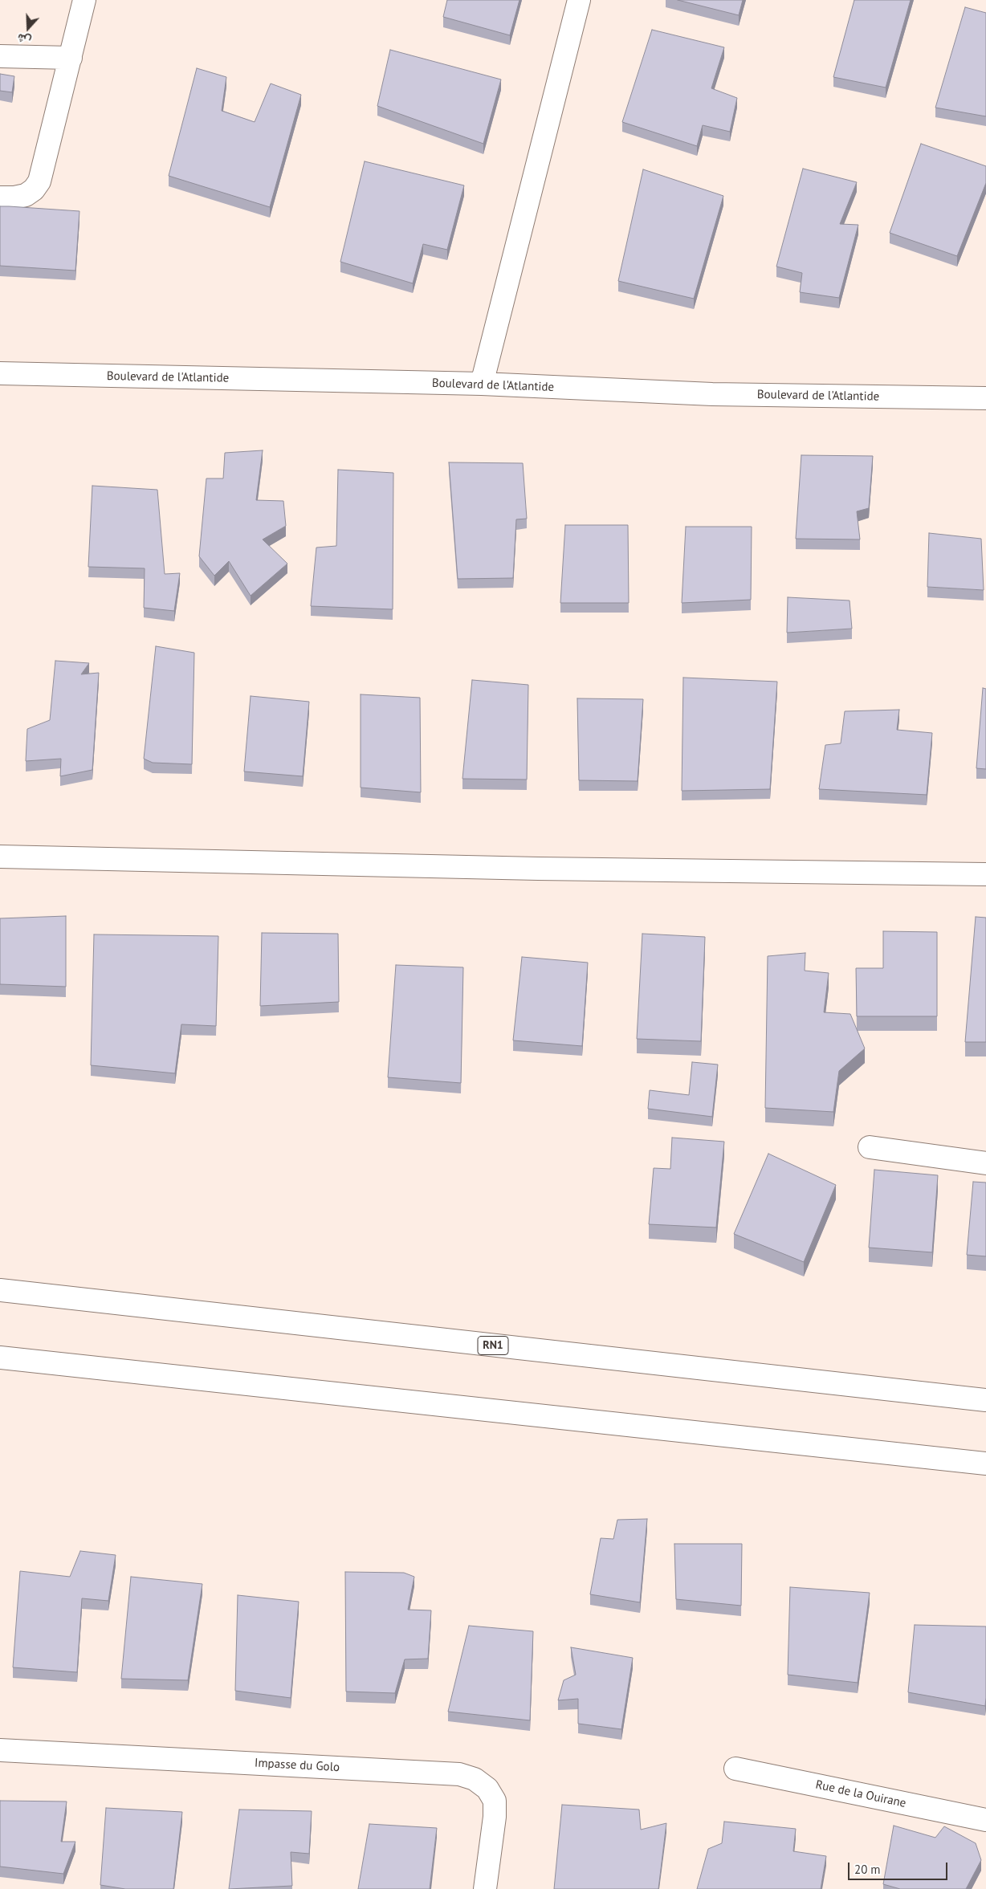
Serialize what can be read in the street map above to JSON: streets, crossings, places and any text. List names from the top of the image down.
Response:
{
  "streets": {
    "main road": [
      "Boulevard de l'Atlantide",
      "RN1",
      "Impasse du Golo",
      "Rue de la Ouirane"
    ]
  },
  "scale_bar": "20 m",
  "north": "bottom"
}
